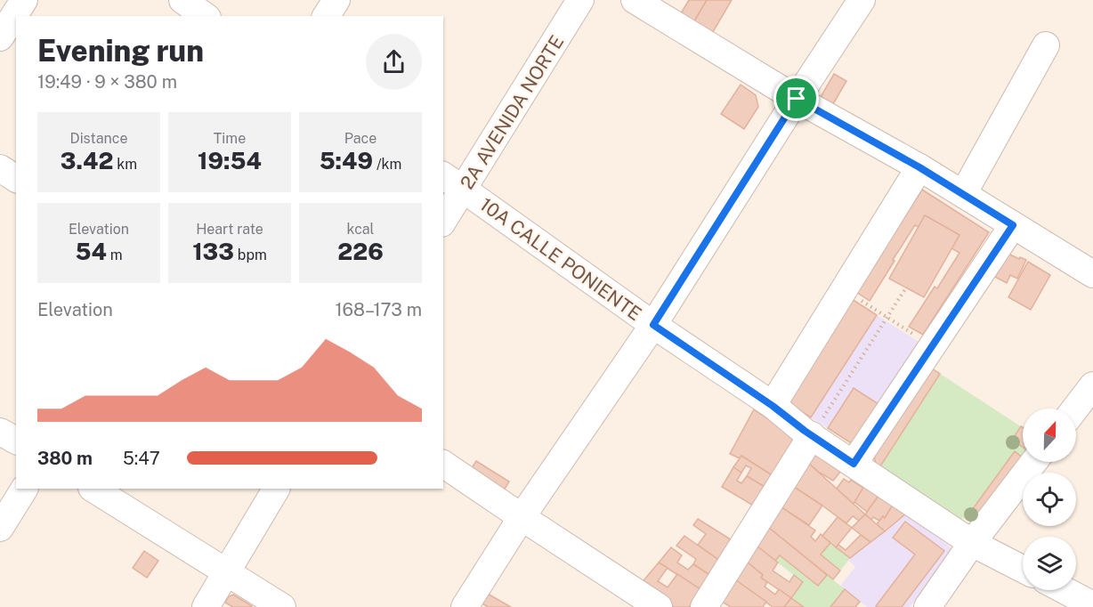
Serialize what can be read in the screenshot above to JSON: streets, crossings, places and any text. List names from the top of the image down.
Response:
{
  "streets": {
    "street": ["2A AVENIDA NORTE", "10A CALLE PONIENTE"]
  },
  "crossings": [
    ["2A AVENIDA NORTE", "10A CALLE PONIENTE"]
  ],
  "north": "top",
  "page": {
    "heading": ["Evening run", "19:49 · 9 × 380 m"],
    "stats": [
      ["Distance", "3.42 km"],
      ["Time", "19:54"],
      ["Pace", "5:49 /km"],
      ["Elevation", "54 m"],
      ["Heart rate", "133 bpm"],
      ["kcal", "226"]
    ],
    "chart": ["Elevation", "168–173 m"],
    "list": [
      {
        "name": "380 m",
        "note": "5:47"
      }
    ]
  }
}
